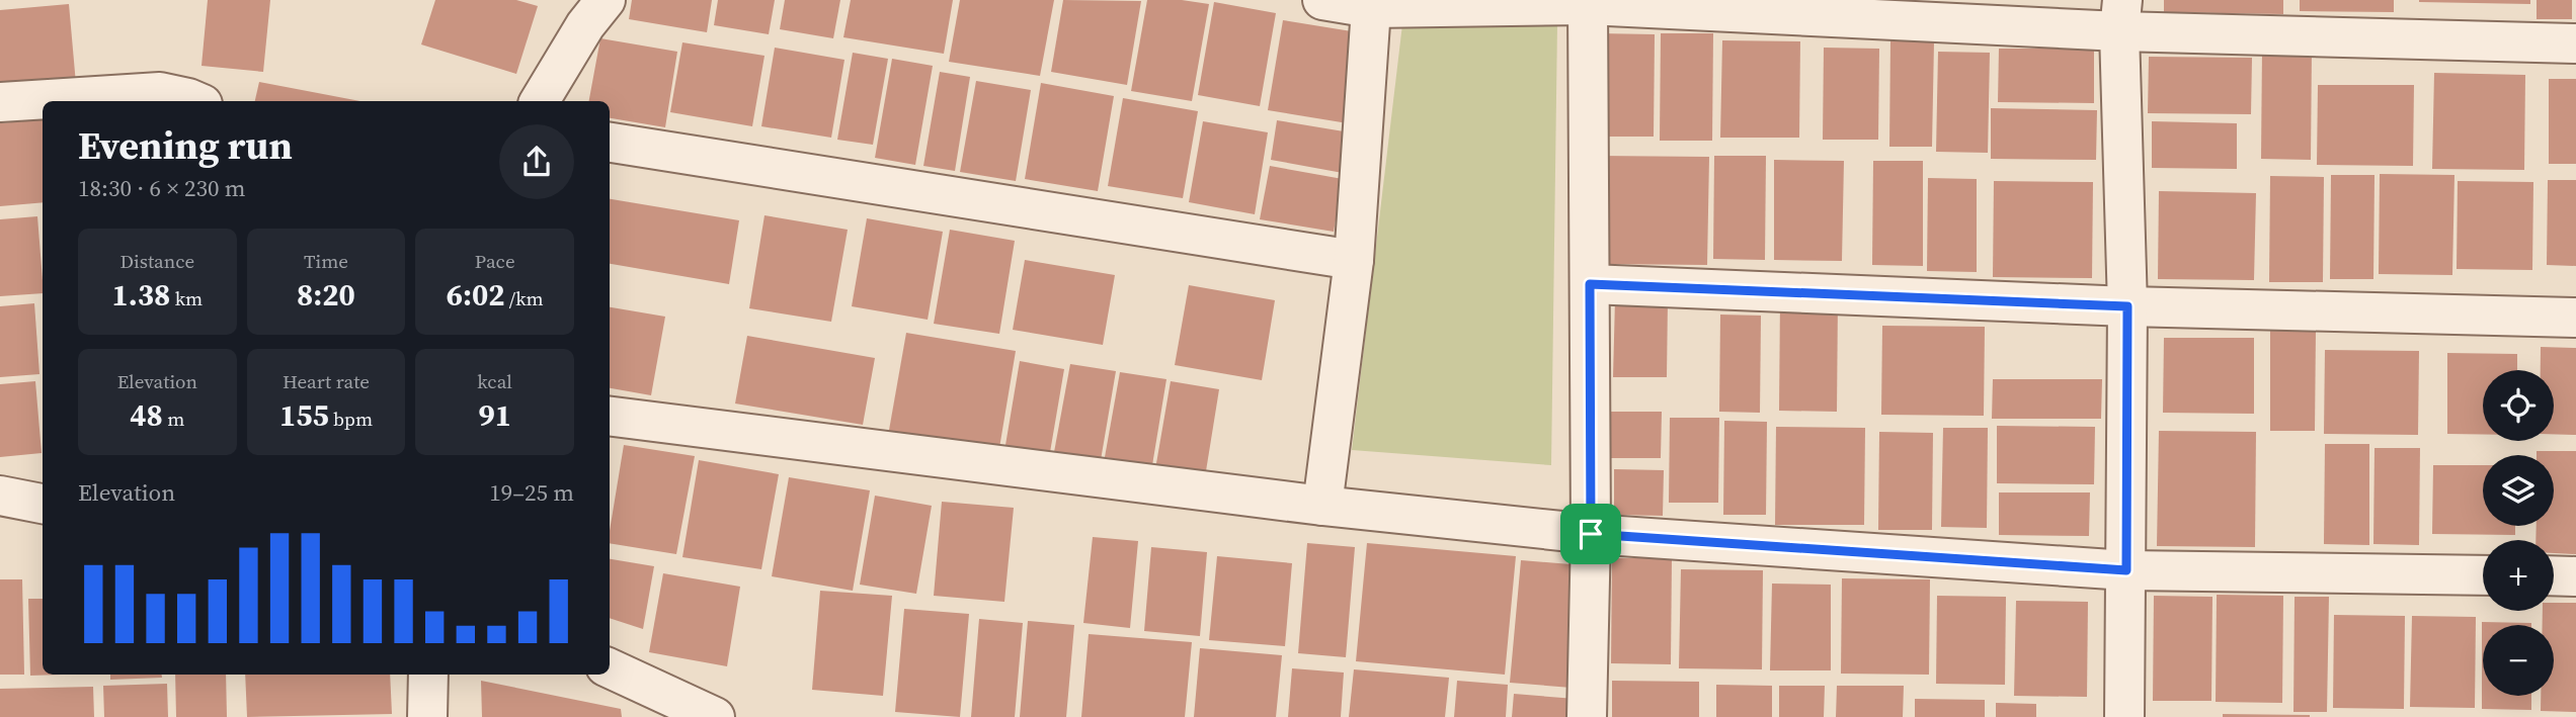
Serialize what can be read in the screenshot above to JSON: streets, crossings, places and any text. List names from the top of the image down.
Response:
{
  "page": {
    "heading": ["Evening run", "18:30 · 6 × 230 m"],
    "stats": [
      ["Distance", "1.38 km"],
      ["Time", "8:20"],
      ["Pace", "6:02 /km"],
      ["Elevation", "48 m"],
      ["Heart rate", "155 bpm"],
      ["kcal", "91"]
    ],
    "map_buttons": ["+", "−"],
    "chart": ["Elevation", "19–25 m"]
  }
}
